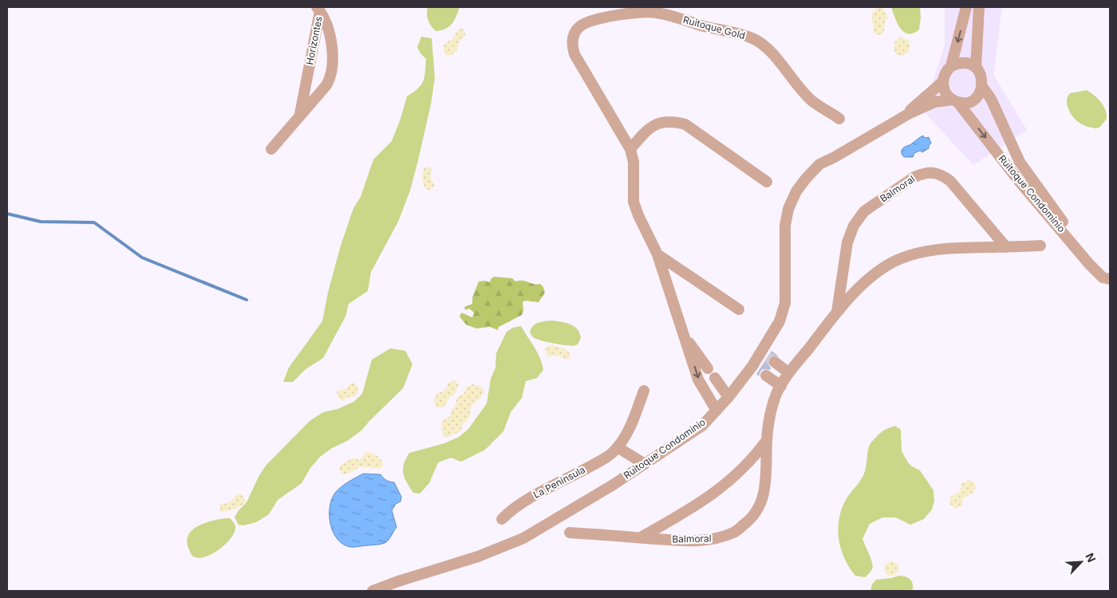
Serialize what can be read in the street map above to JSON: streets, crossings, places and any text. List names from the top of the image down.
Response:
{
  "streets": {
    "street": [
      "Ruitoque Gold",
      "Horizontes",
      "Balmoral",
      "Ruitoque Condominio",
      "La Península"
    ]
  },
  "crossings": [
    ["Ruitoque Gold", "Ruitoque Condominio"]
  ],
  "north": "top right"
}
